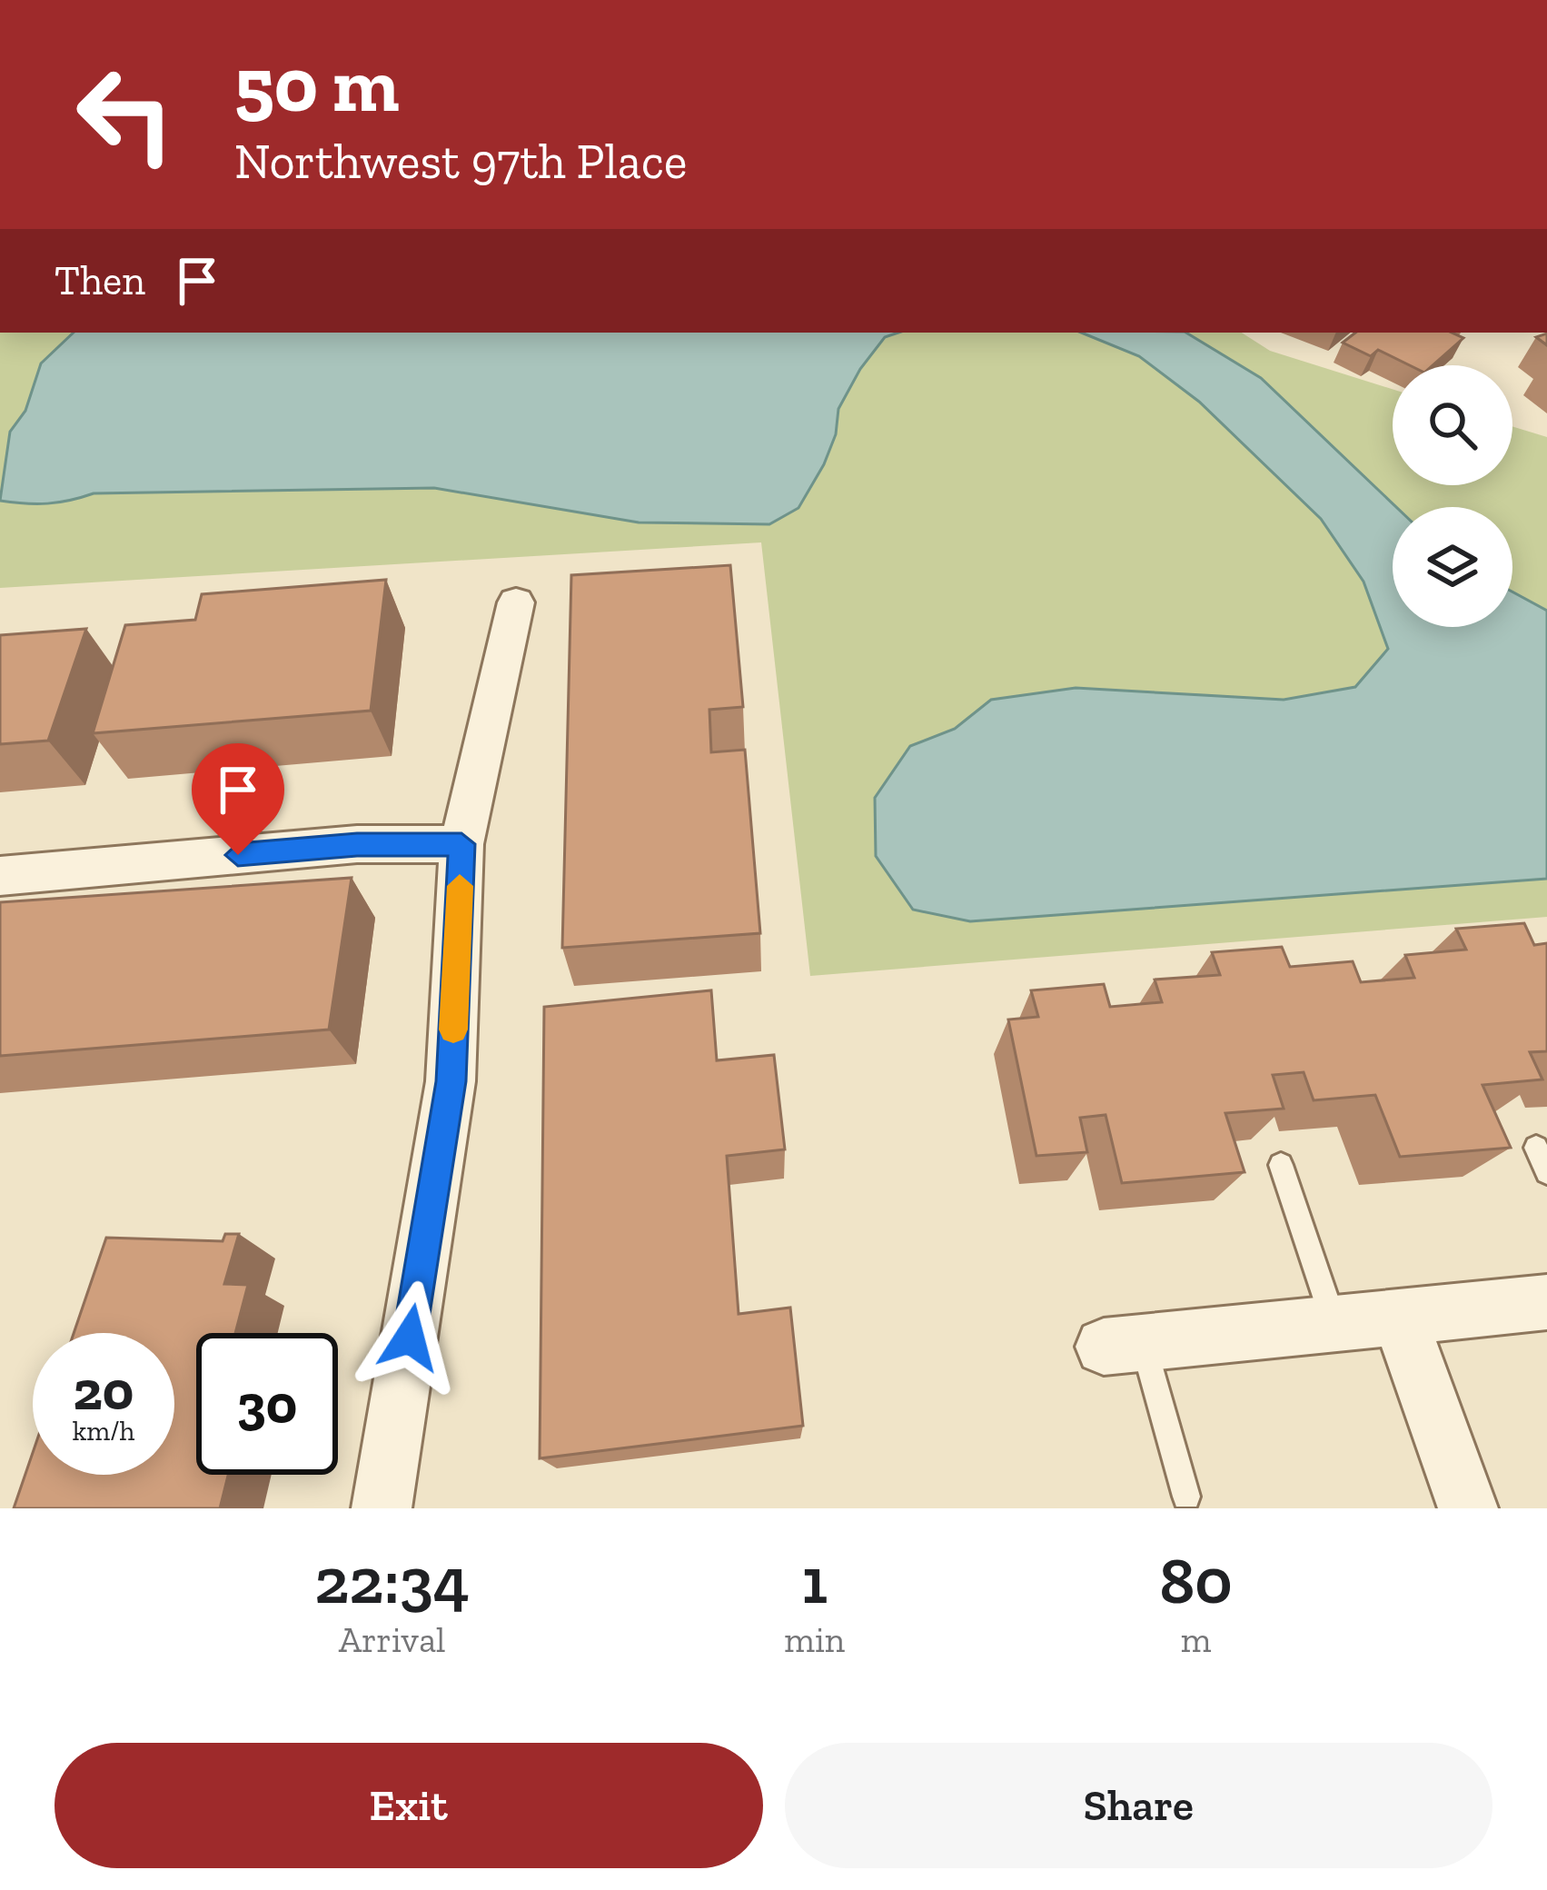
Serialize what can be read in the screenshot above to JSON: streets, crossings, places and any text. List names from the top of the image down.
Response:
{
  "page": {
    "turn": ["50 m", "Northwest 97th Place"],
    "then": "Then",
    "speed": "20 km/h",
    "limit": "30",
    "eta": [
      "22:34",
      "Arrival",
      "1",
      "min",
      "80",
      "m"
    ],
    "buttons": ["Exit", "Share"]
  }
}
